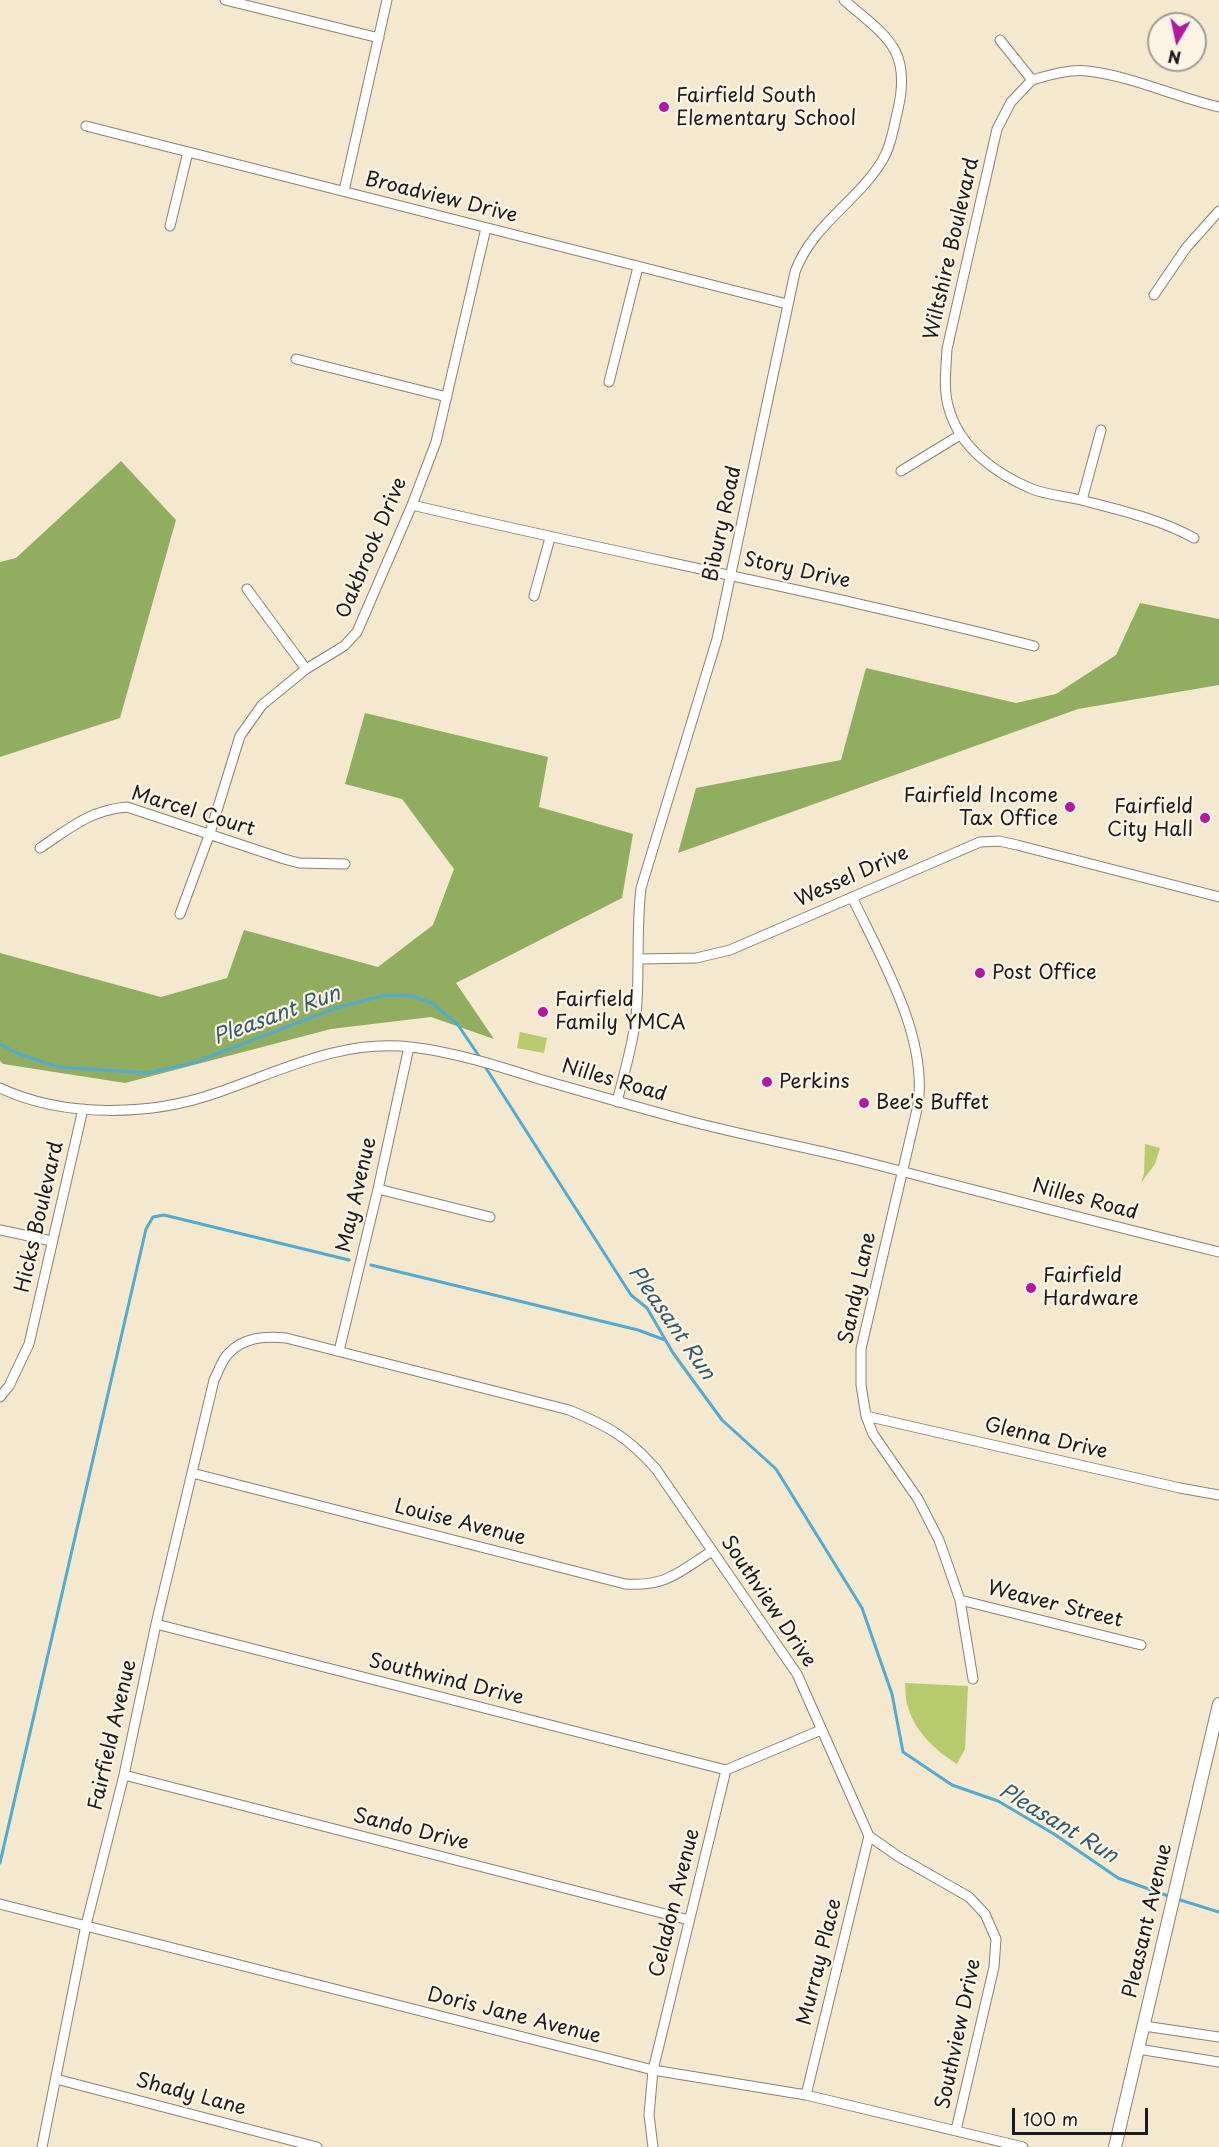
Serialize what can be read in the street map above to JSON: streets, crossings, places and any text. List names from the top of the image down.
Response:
{
  "streets": {
    "main road": ["Pleasant Avenue"],
    "street": [
      "Broadview Drive",
      "Wiltshire Boulevard",
      "Bibury Road",
      "Oakbrook Drive",
      "Story Drive",
      "Marcel Court",
      "Wessel Drive",
      "Nilles Road",
      "May Avenue",
      "Hicks Boulevard",
      "Sandy Lane",
      "Glenna Drive",
      "Louise Avenue",
      "Southview Drive",
      "Weaver Street",
      "Southwind Drive",
      "Fairfield Avenue",
      "Sando Drive",
      "Celadon Avenue",
      "Murray Place",
      "Doris Jane Avenue",
      "Shady Lane"
    ]
  },
  "crossings": [
    ["Broadview Drive", "Bibury Road"],
    ["Broadview Drive", "Oakbrook Drive"],
    ["Bibury Road", "Story Drive"],
    ["Bibury Road", "Wessel Drive"],
    ["Bibury Road", "Nilles Road"],
    ["Oakbrook Drive", "Story Drive"],
    ["Oakbrook Drive", "Marcel Court"],
    ["Wessel Drive", "Sandy Lane"],
    ["Nilles Road", "May Avenue"],
    ["Nilles Road", "Hicks Boulevard"],
    ["Nilles Road", "Sandy Lane"],
    ["May Avenue", "Southview Drive"],
    ["Sandy Lane", "Glenna Drive"],
    ["Sandy Lane", "Weaver Street"],
    ["Louise Avenue", "Southview Drive"],
    ["Louise Avenue", "Fairfield Avenue"],
    ["Southview Drive", "Fairfield Avenue"],
    ["Southview Drive", "Murray Place"],
    ["Southview Drive", "Doris Jane Avenue"],
    ["Southwind Drive", "Fairfield Avenue"],
    ["Southwind Drive", "Celadon Avenue"],
    ["Fairfield Avenue", "Sando Drive"],
    ["Fairfield Avenue", "Doris Jane Avenue"],
    ["Fairfield Avenue", "Shady Lane"],
    ["Sando Drive", "Celadon Avenue"],
    ["Celadon Avenue", "Doris Jane Avenue"],
    ["Murray Place", "Doris Jane Avenue"]
  ],
  "water": ["Pleasant Run"],
  "places": [
    "Fairfield South Elementary School",
    "Fairfield Income Tax Office",
    "Fairfield City Hall",
    "Post Office",
    "Fairfield Family YMCA",
    "Perkins",
    "Bee's Buffet",
    "Fairfield Hardware"
  ],
  "scale_bar": "100 m",
  "north": "bottom"
}
